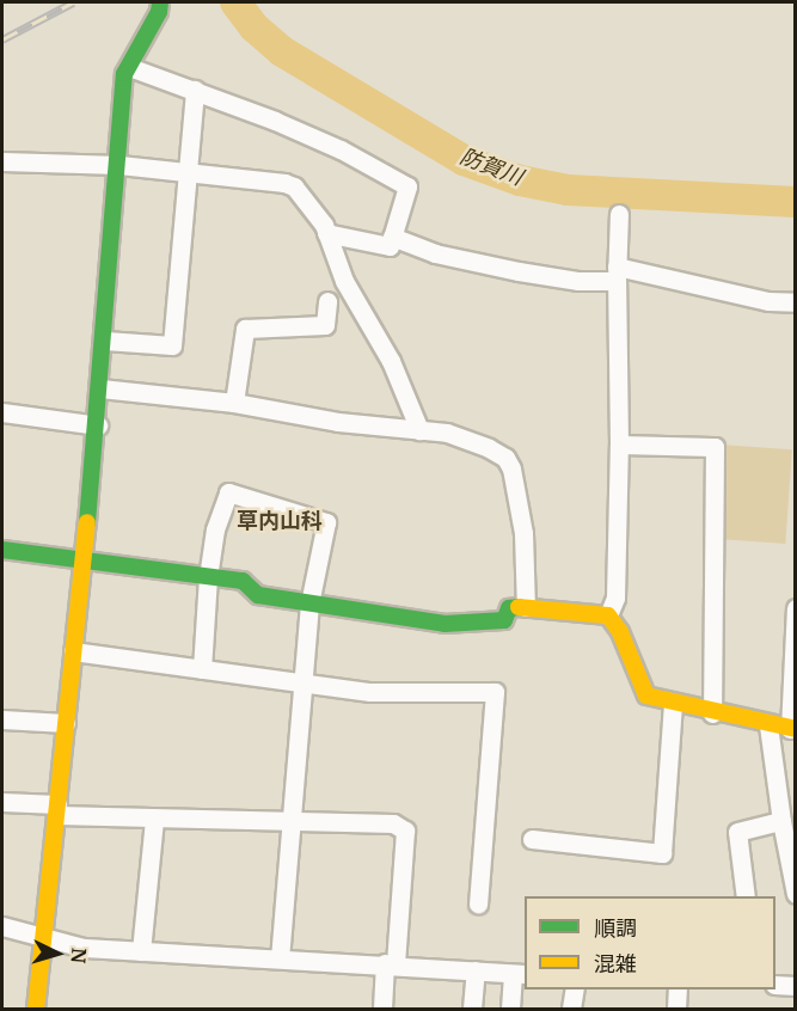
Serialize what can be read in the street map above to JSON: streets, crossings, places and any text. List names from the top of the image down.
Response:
{
  "districts": ["草内山科"],
  "water": ["防賀川"],
  "legend": ["順調", "混雑"],
  "north": "right"
}
